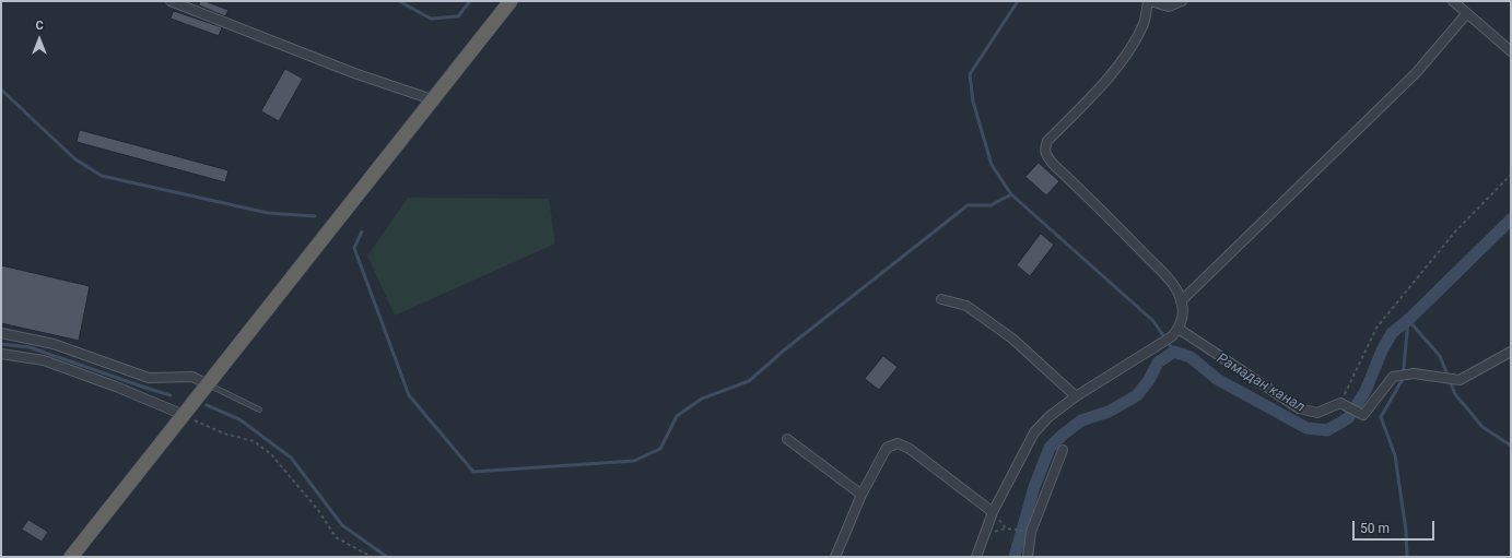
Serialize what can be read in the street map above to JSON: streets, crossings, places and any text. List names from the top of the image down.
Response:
{
  "water": ["Рамадан канал"],
  "scale_bar": "50 m",
  "north": "top"
}
